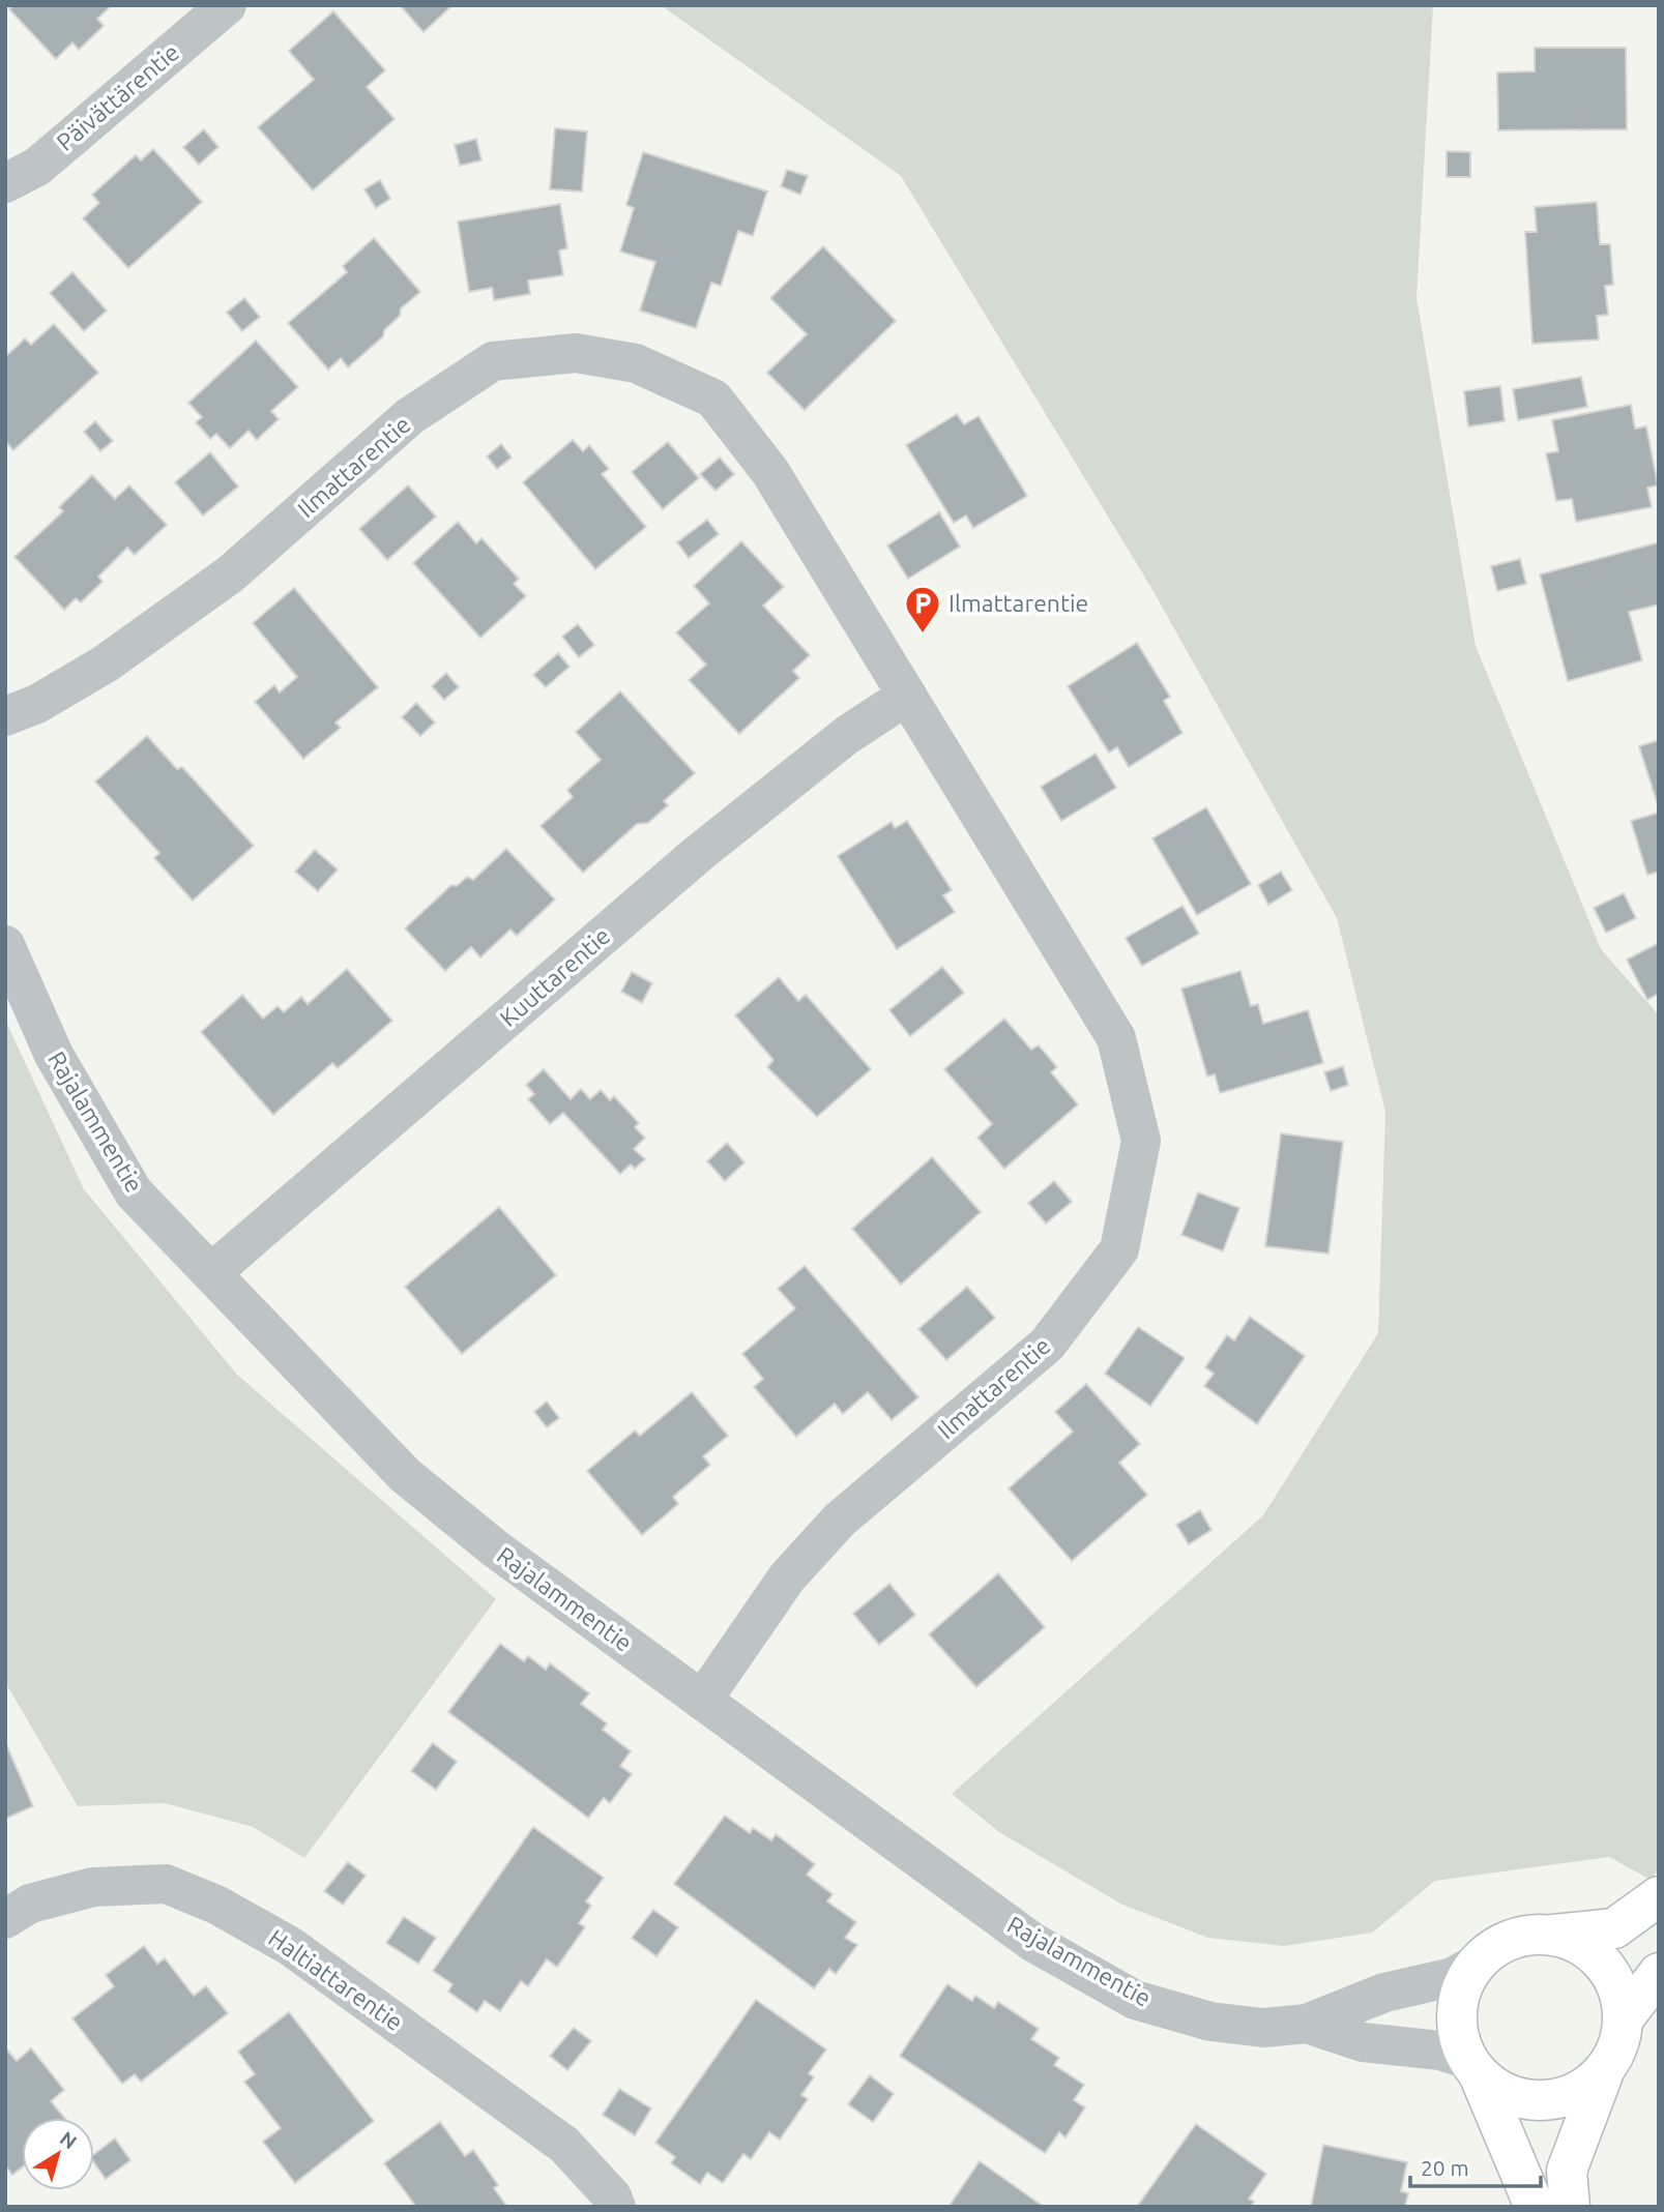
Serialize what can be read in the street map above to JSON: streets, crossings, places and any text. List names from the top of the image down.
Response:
{
  "streets": {
    "street": [
      "Päivättärentie",
      "Ilmattarentie",
      "Kuuttarentie",
      "Rajalammentie",
      "Haltiattarentie"
    ]
  },
  "crossings": [
    ["Ilmattarentie", "Kuuttarentie"],
    ["Ilmattarentie", "Rajalammentie"],
    ["Kuuttarentie", "Rajalammentie"]
  ],
  "places": {
    "parking": ["Ilmattarentie"]
  },
  "scale_bar": "20 m",
  "north": "top right"
}
